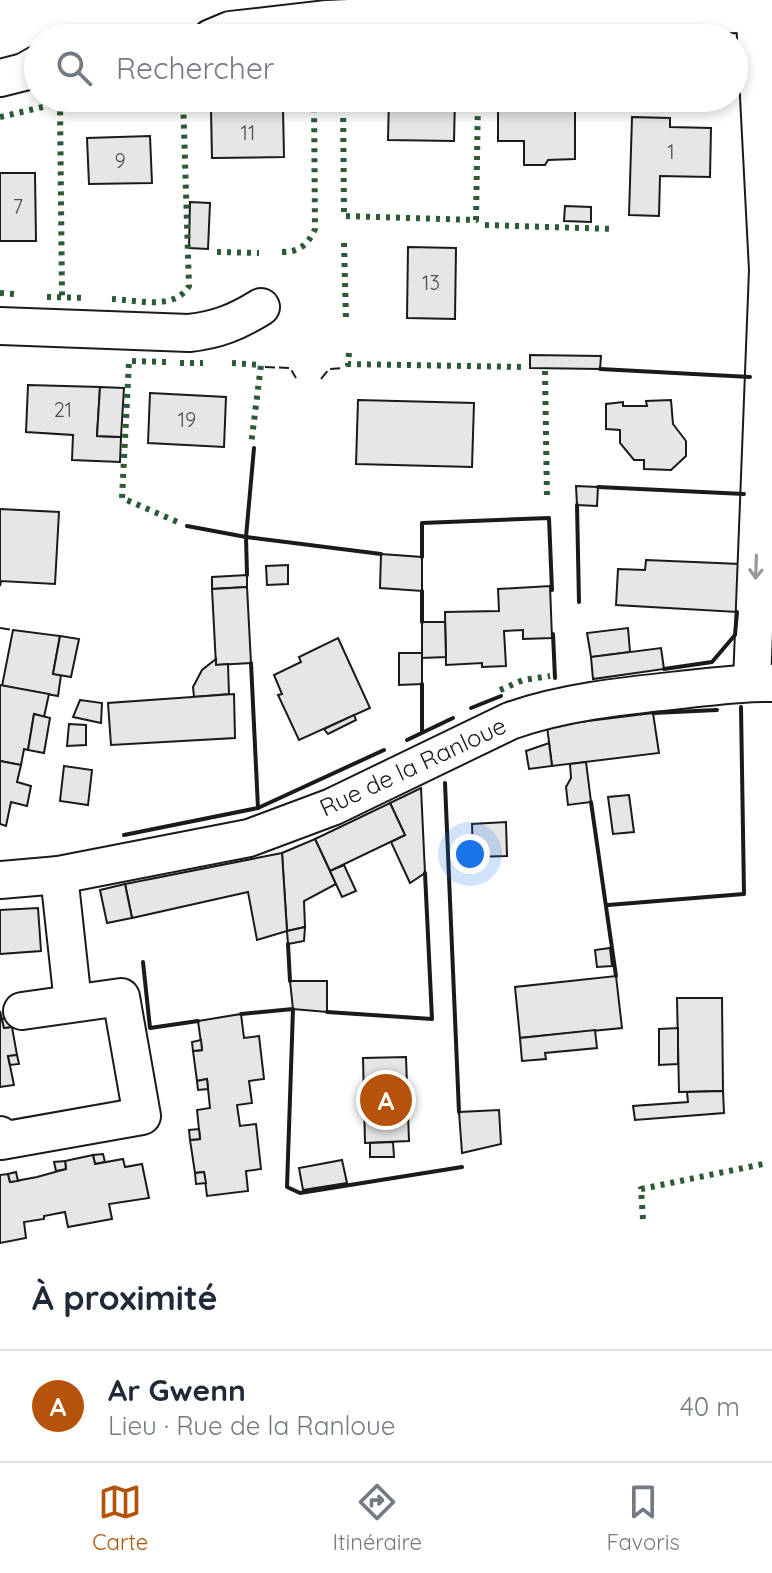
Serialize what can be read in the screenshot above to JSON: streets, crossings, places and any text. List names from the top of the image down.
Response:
{
  "streets": {
    "street": ["Rue de la Ranloue"]
  },
  "house_numbers": [
    "11",
    "1",
    "9",
    "7",
    "13",
    "21",
    "19"
  ],
  "page": {
    "search": "Rechercher",
    "pins": "A",
    "heading": "À proximité",
    "list": [
      {
        "mark": "A",
        "name": "Ar Gwenn",
        "note": "Lieu · Rue de la Ranloue",
        "value": "40 m"
      }
    ],
    "nav": ["Carte", "Itinéraire", "Favoris"]
  }
}
